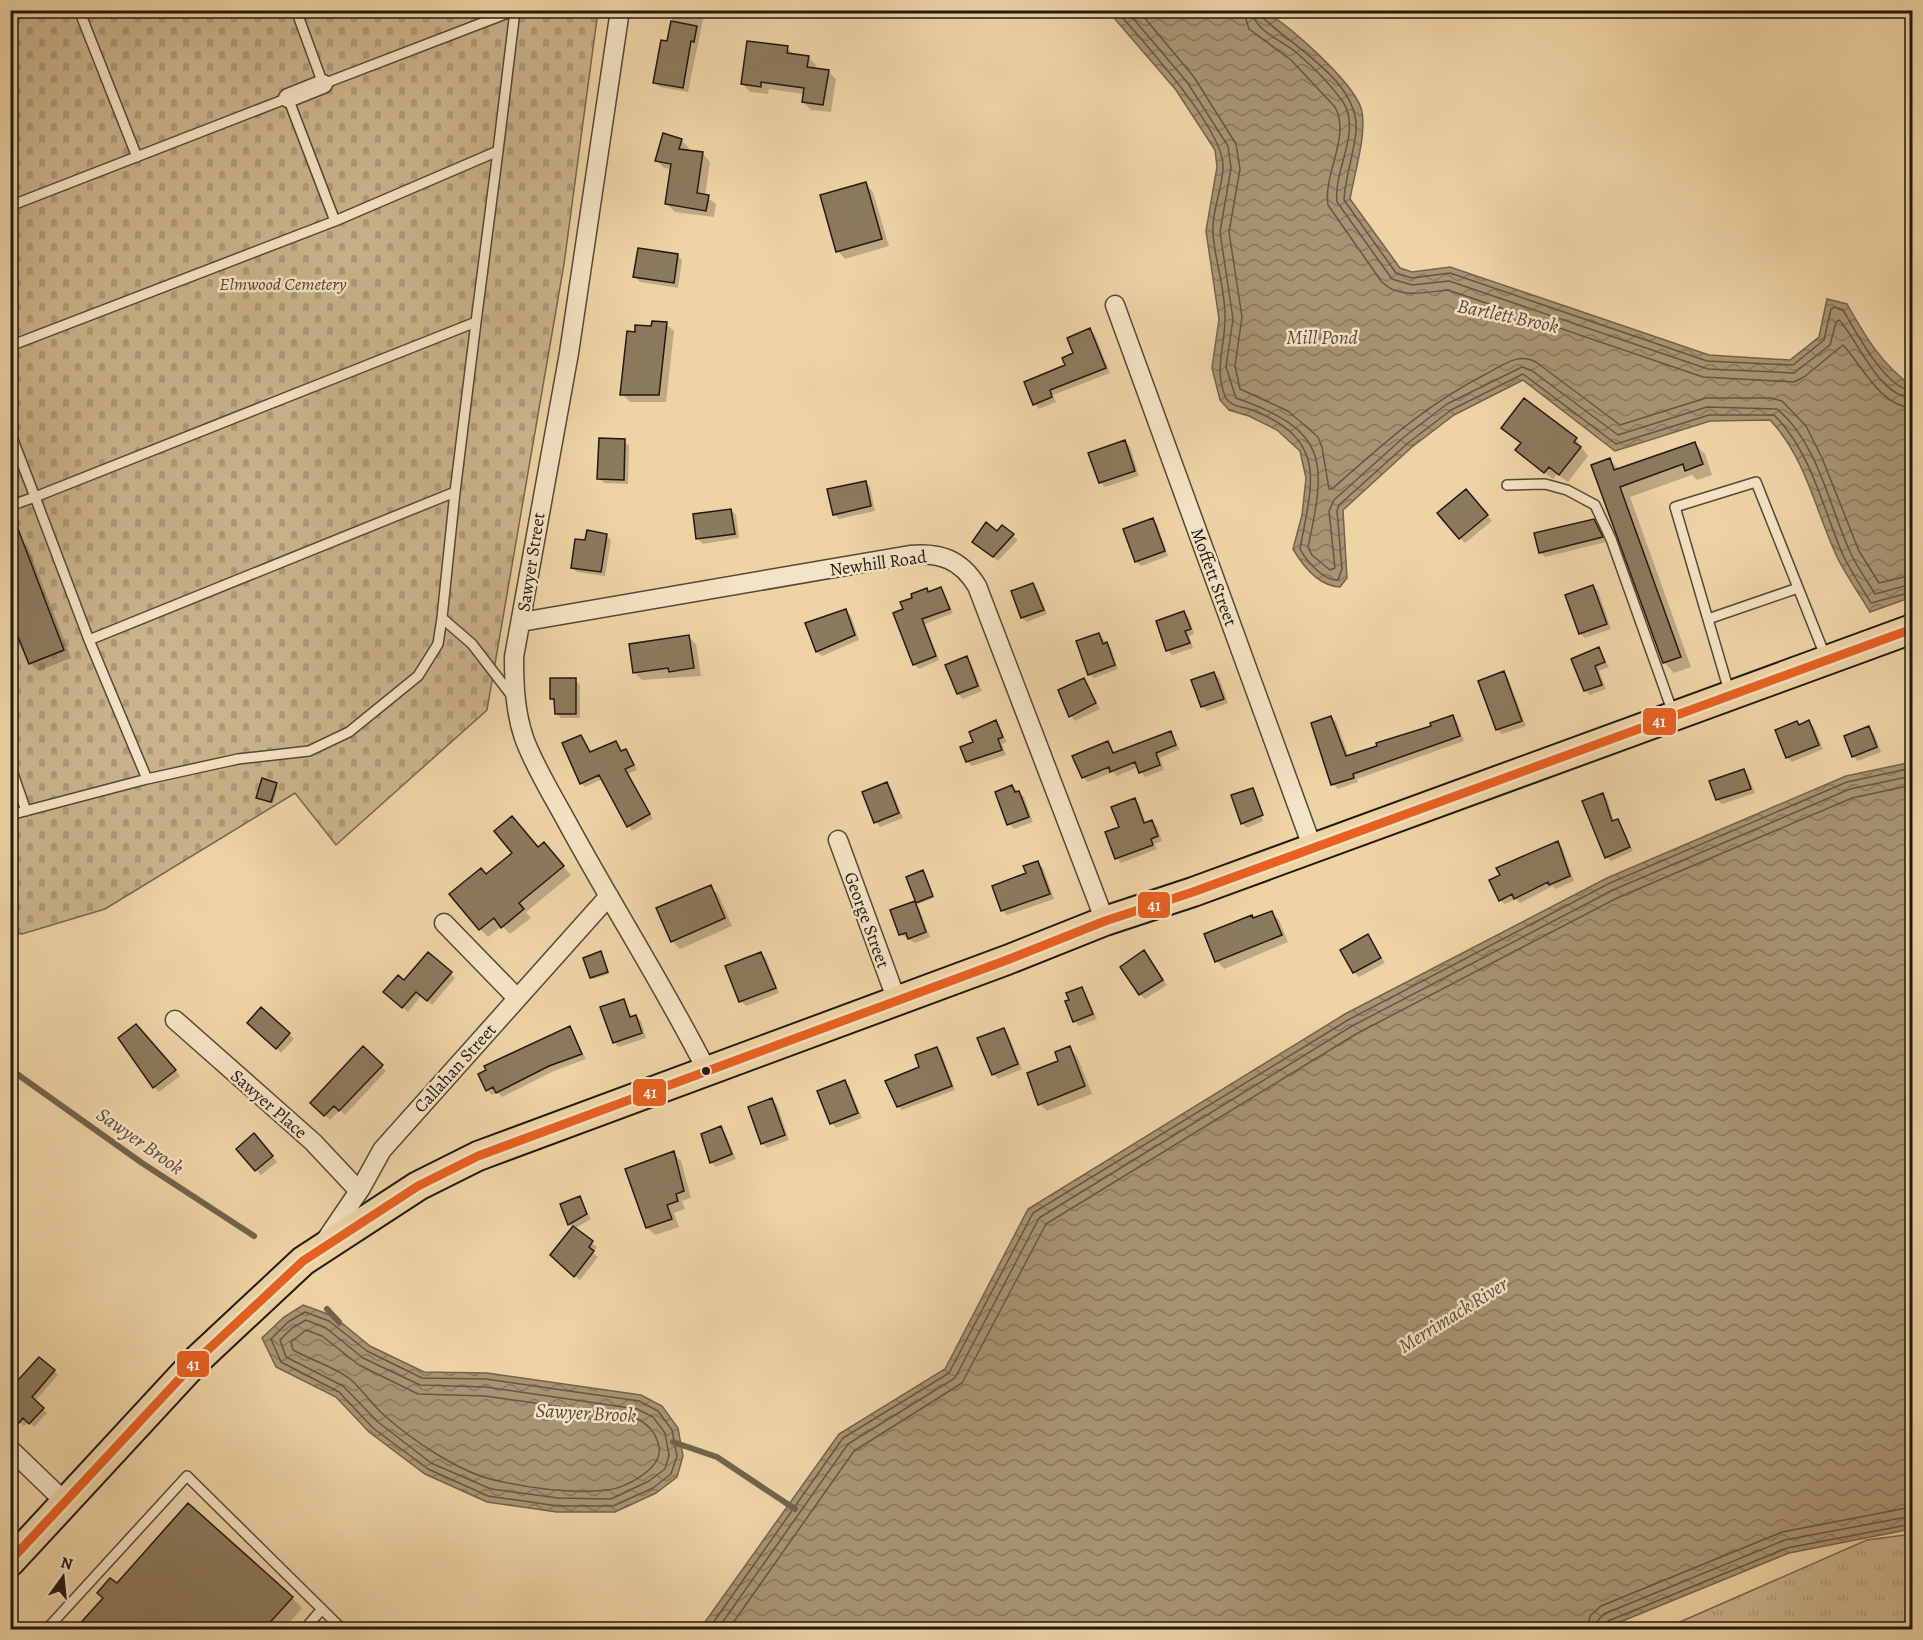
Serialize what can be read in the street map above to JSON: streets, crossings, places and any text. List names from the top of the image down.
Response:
{
  "streets": {
    "street": [
      "Sawyer Street",
      "Newhill Road",
      "Moffett Street",
      "George Street",
      "Callahan Street",
      "Sawyer Place"
    ]
  },
  "crossings": [
    ["Sawyer Street", "Newhill Road"],
    ["Sawyer Street", "Callahan Street"],
    ["Callahan Street", "Sawyer Place"]
  ],
  "water": [
    "Bartlett Brook",
    "Mill Pond",
    "Sawyer Brook",
    "Merrimack River"
  ],
  "parks": ["Elmwood Cemetery"],
  "lines": ["transit line 41"],
  "north": "top"
}
